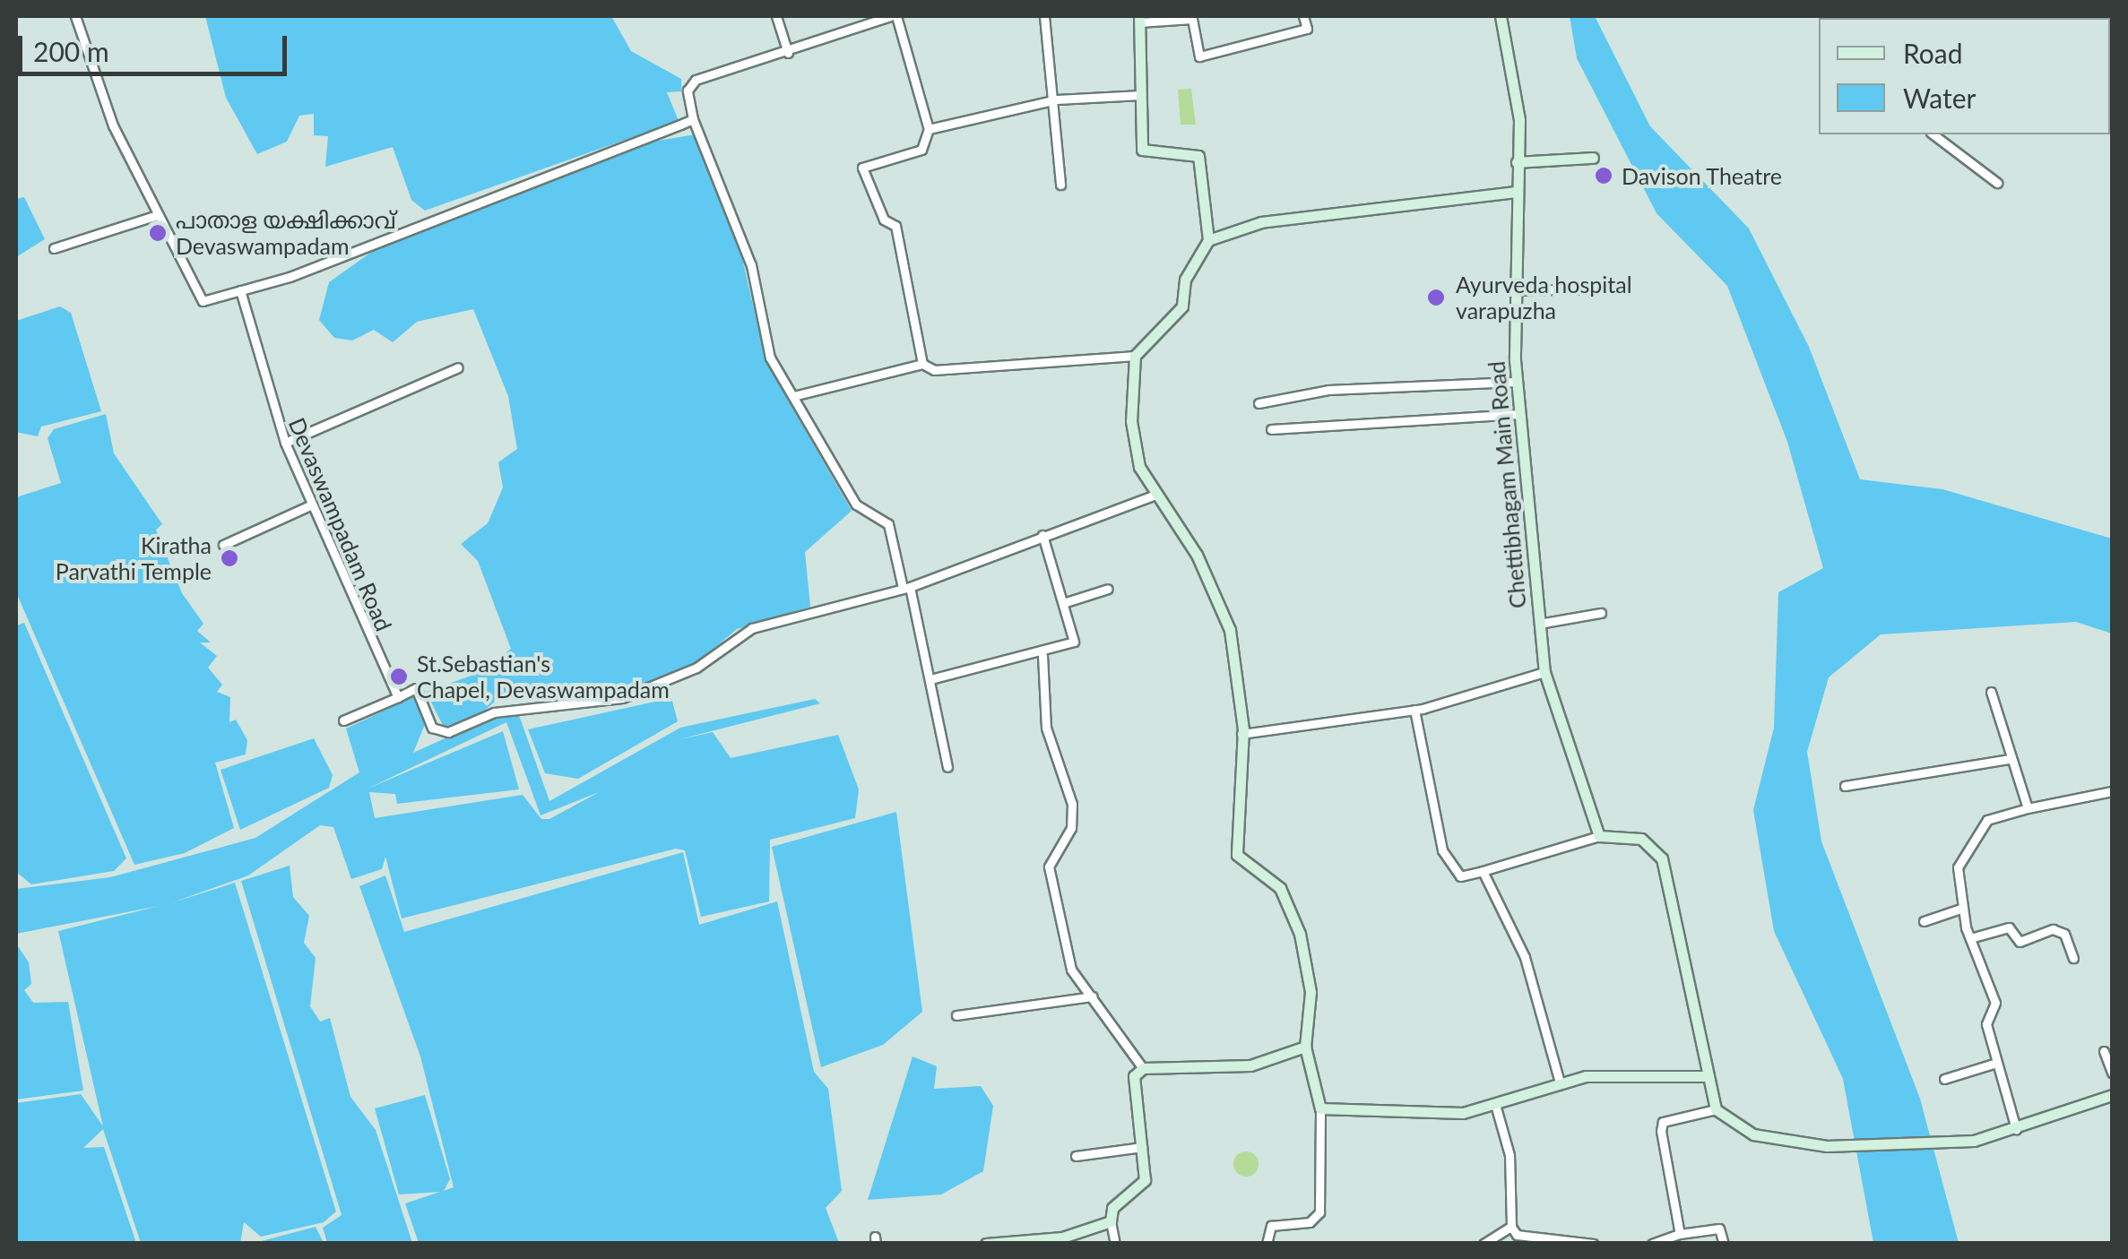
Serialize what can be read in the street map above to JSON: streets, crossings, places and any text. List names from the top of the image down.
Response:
{
  "streets": {
    "street": ["Chettibhagam Main Road", "Devaswampadam Road"]
  },
  "places": [
    "Davison Theatre",
    "പാതാള യക്ഷിക്കാവ് Devaswampadam",
    "Ayurveda hospital varapuzha",
    "Kiratha Parvathi Temple",
    "St.Sebastian's Chapel, Devaswampadam"
  ],
  "legend": ["Road", "Water"],
  "scale_bar": "200 m"
}
